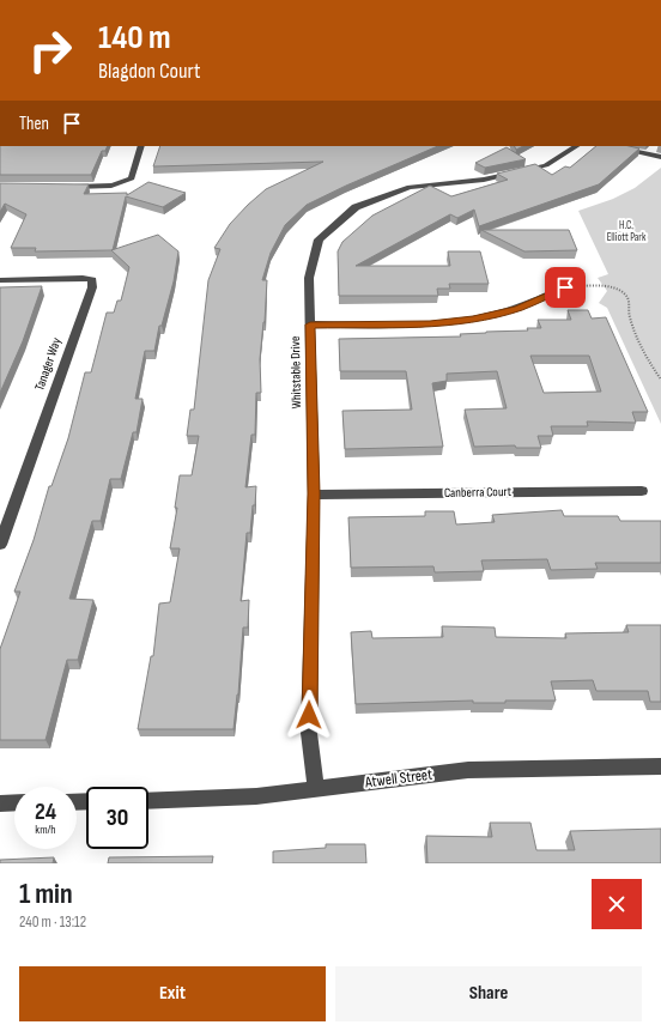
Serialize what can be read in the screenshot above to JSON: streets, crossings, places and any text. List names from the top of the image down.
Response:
{
  "streets": {
    "street": [
      "Tanager Way",
      "Whitstable Drive",
      "Canberra Court",
      "Atwell Street"
    ]
  },
  "crossings": [
    ["Whitstable Drive", "Canberra Court"],
    ["Whitstable Drive", "Atwell Street"]
  ],
  "parks": ["H.C. Elliott Park"],
  "page": {
    "turn": ["140 m", "Blagdon Court"],
    "then": "Then",
    "speed": "24 km/h",
    "limit": "30",
    "heading": ["1 min", "240 m · 13:12"],
    "buttons": ["Exit", "Share"]
  }
}
